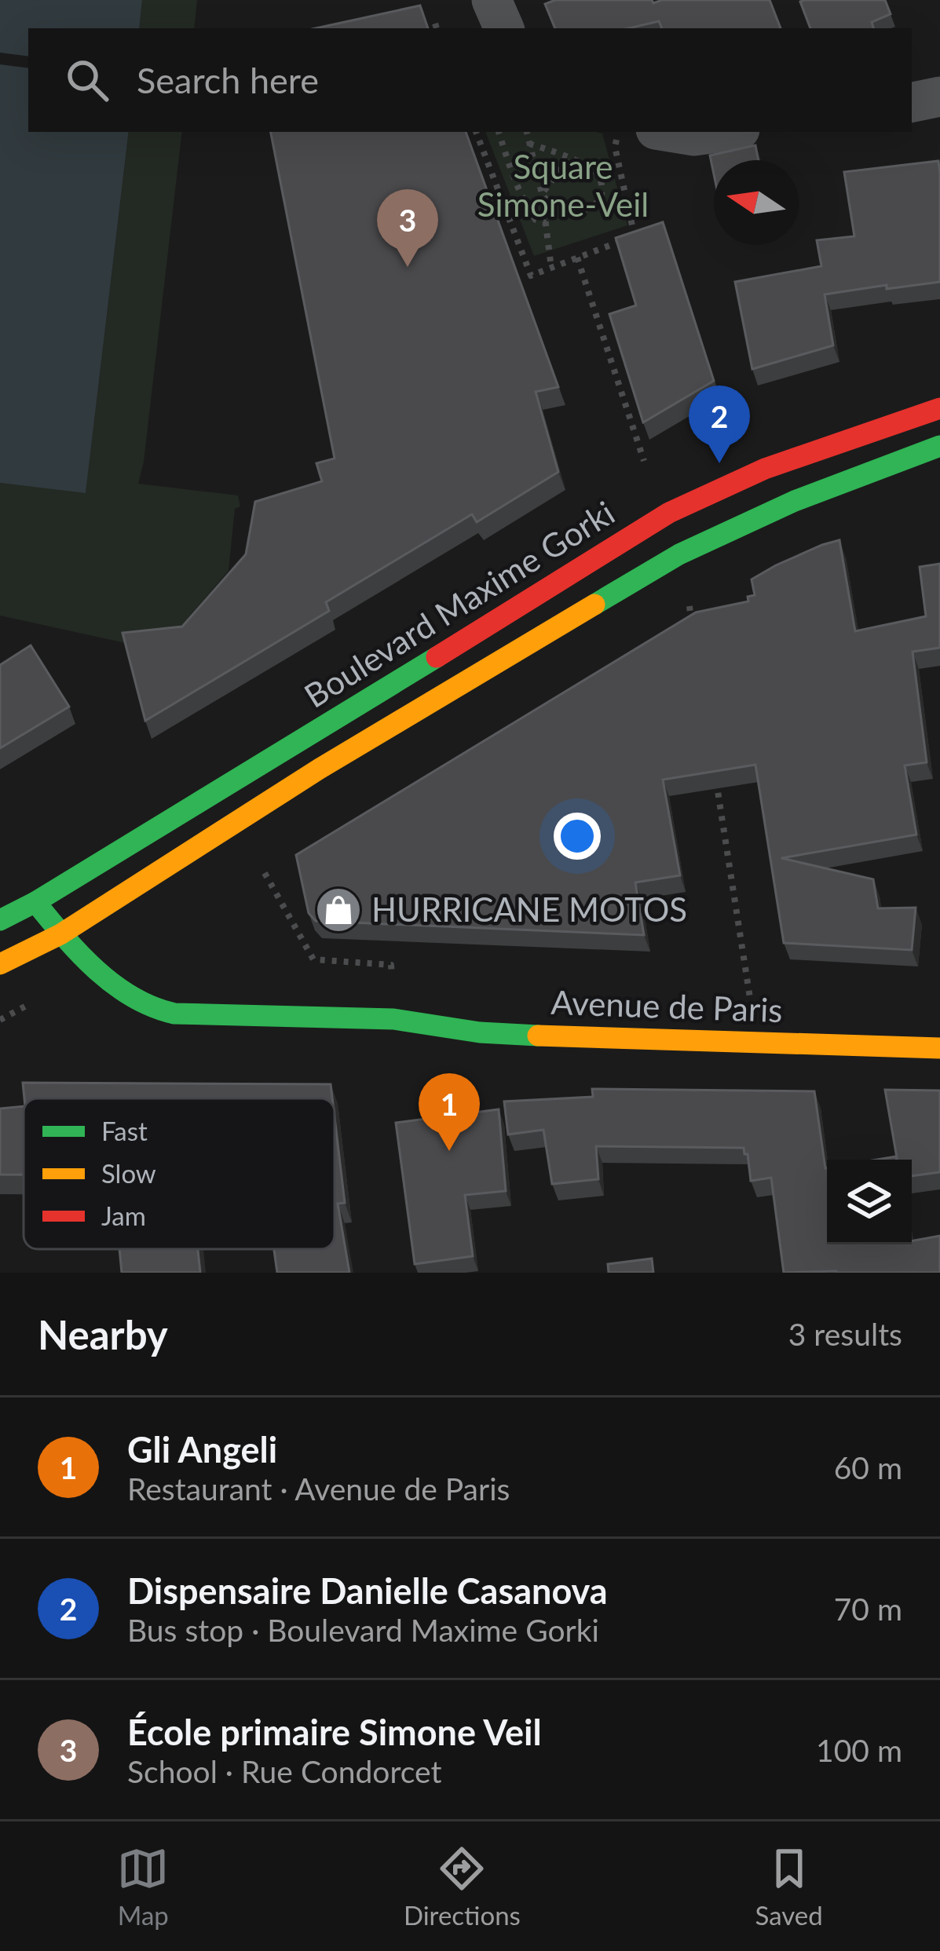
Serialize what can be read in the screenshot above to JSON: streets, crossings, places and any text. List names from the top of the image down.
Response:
{
  "streets": {
    "main road": ["Boulevard Maxime Gorki", "Avenue de Paris"]
  },
  "crossings": [
    ["Boulevard Maxime Gorki", "Avenue de Paris"]
  ],
  "parks": ["Square Simone-Veil"],
  "places": {
    "shop": ["HURRICANE MOTOS"]
  },
  "legend": ["Fast", "Slow", "Jam"],
  "north": "left",
  "page": {
    "search": "Search here",
    "pins": ["3", "2", "1"],
    "heading": ["Nearby", "3 results"],
    "list": [
      {
        "mark": "1",
        "name": "Gli Angeli",
        "note": "Restaurant · Avenue de Paris",
        "value": "60 m"
      },
      {
        "mark": "2",
        "name": "Dispensaire Danielle Casanova",
        "note": "Bus stop · Boulevard Maxime Gorki",
        "value": "70 m"
      },
      {
        "mark": "3",
        "name": "École primaire Simone Veil",
        "note": "School · Rue Condorcet",
        "value": "100 m"
      }
    ],
    "nav": ["Map", "Directions", "Saved"]
  }
}
